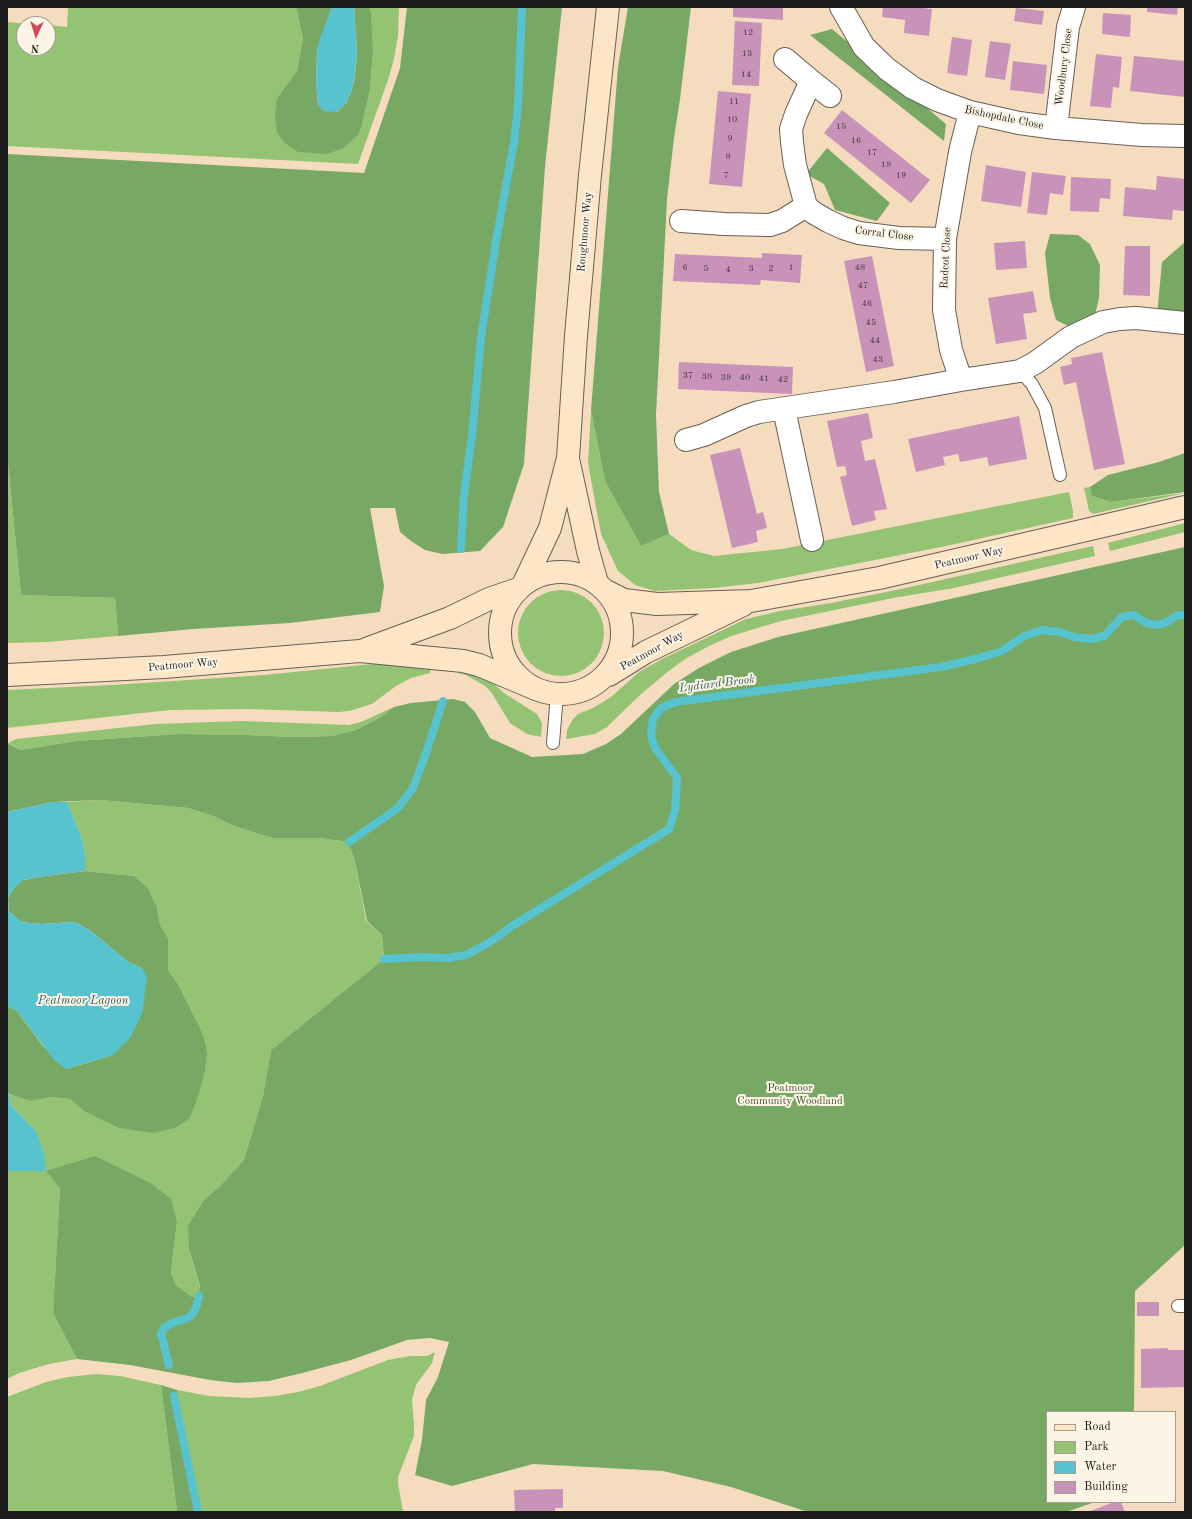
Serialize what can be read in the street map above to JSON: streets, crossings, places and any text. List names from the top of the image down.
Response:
{
  "streets": {
    "main road": ["Roughmoor Way", "Peatmoor Way"],
    "street": [
      "Woodbury Close",
      "Bishopdale Close",
      "Corral Close",
      "Radcot Close"
    ]
  },
  "crossings": [
    ["Woodbury Close", "Bishopdale Close"],
    ["Bishopdale Close", "Radcot Close"],
    ["Roughmoor Way", "Peatmoor Way"],
    ["Corral Close", "Radcot Close"]
  ],
  "water": ["Lydiard Brook", "Peatmoor Lagoon"],
  "parks": ["Peatmoor Community Woodland"],
  "house_numbers": [
    "12",
    "13",
    "14",
    "11",
    "10",
    "15",
    "9",
    "16",
    "17",
    "8",
    "18",
    "7",
    "19",
    "6",
    "1",
    "48",
    "5",
    "3",
    "2",
    "4",
    "47",
    "46",
    "45",
    "44",
    "43",
    "37",
    "38",
    "39",
    "40",
    "41",
    "42"
  ],
  "legend": [
    "Road",
    "Park",
    "Water",
    "Building"
  ],
  "north": "bottom"
}
